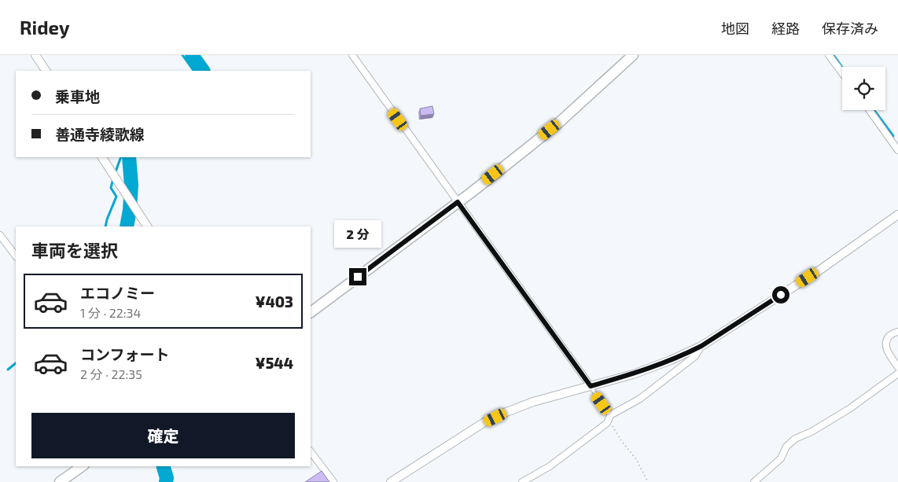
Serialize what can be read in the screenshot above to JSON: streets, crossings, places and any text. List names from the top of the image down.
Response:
{
  "page": {
    "header": "Ridey",
    "nav": ["地図", "経路", "保存済み"],
    "banner": ["乗車地", "善通寺綾歌線"],
    "bubble": "2 分",
    "heading": "車両を選択",
    "list": [
      {
        "name": "エコノミー",
        "note": "1 分 · 22:34",
        "value": "¥403"
      },
      {
        "name": "コンフォート",
        "note": "2 分 · 22:35",
        "value": "¥544"
      }
    ],
    "buttons": "確定"
  }
}
